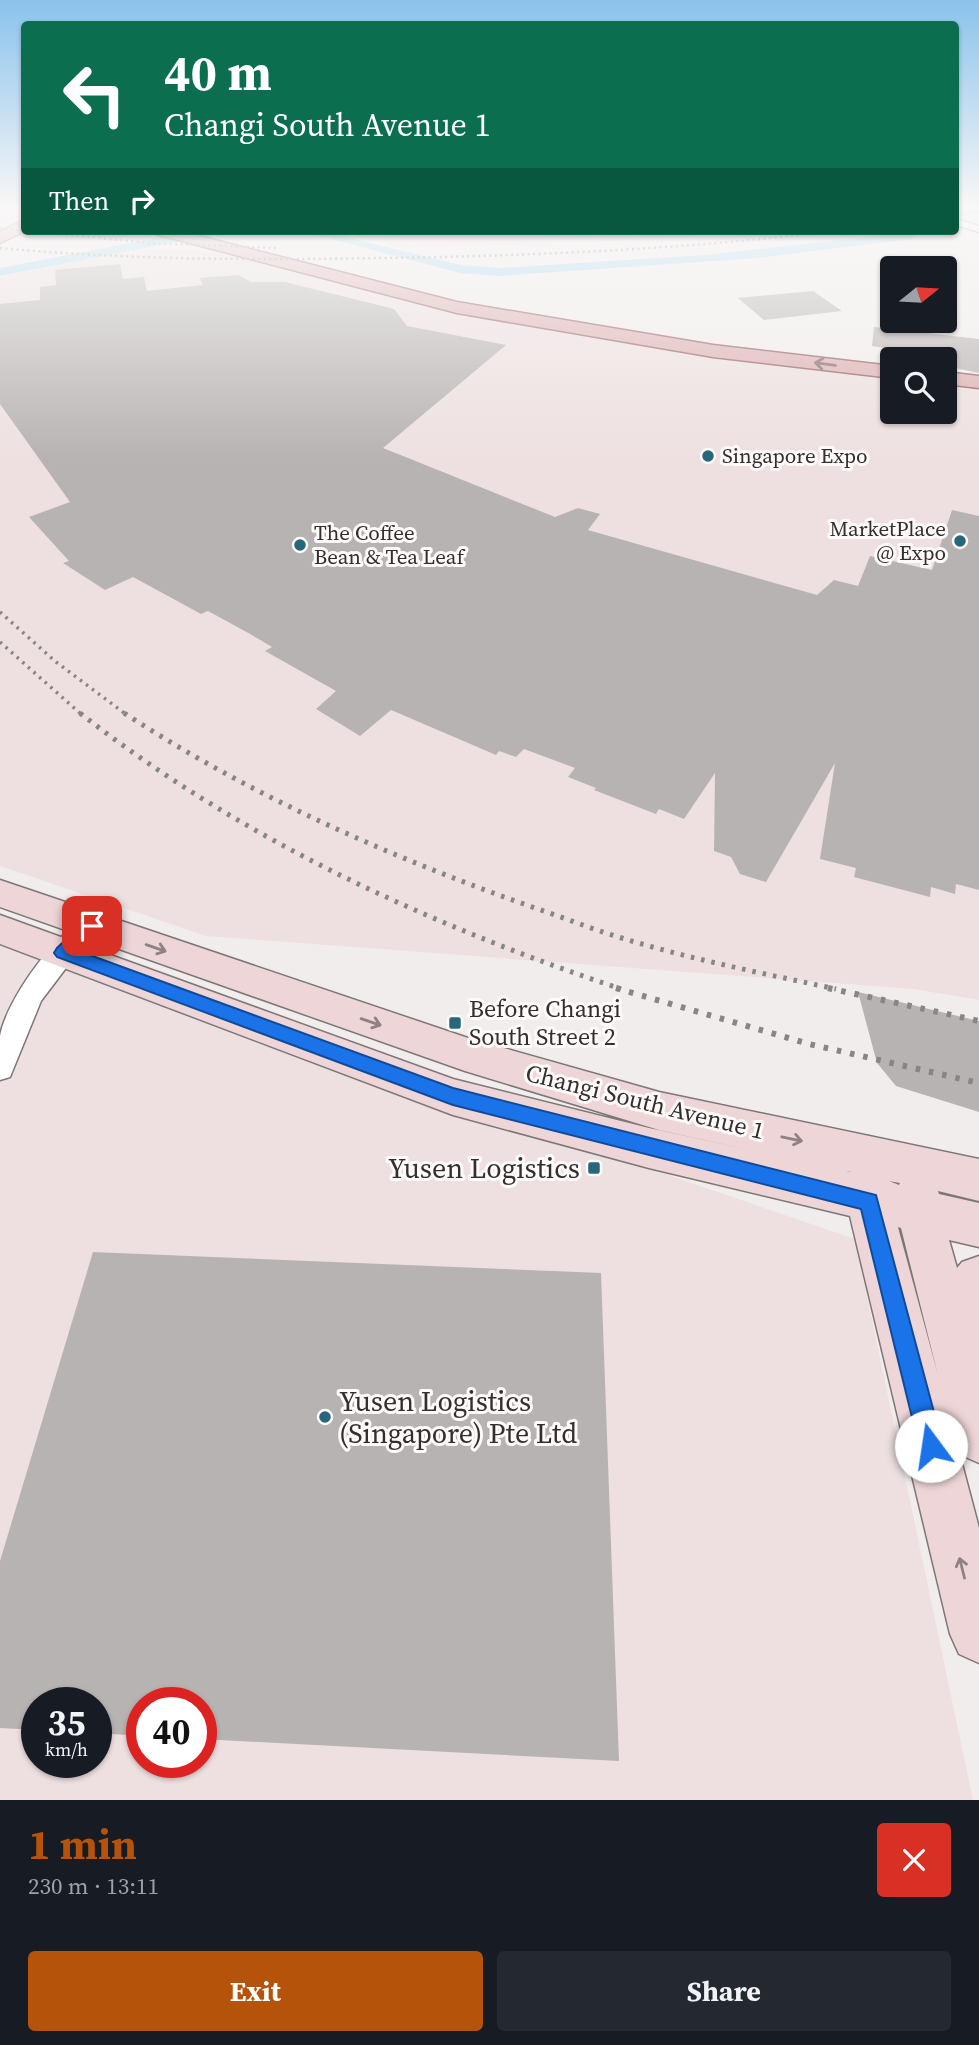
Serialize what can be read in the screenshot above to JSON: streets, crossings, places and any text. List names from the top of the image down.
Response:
{
  "streets": {
    "street": ["Changi South Avenue 1"]
  },
  "places": {
    "other": [
      "Singapore Expo",
      "MarketPlace @ Expo",
      "The Coffee Bean & Tea Leaf",
      "Yusen Logistics (Singapore) Pte Ltd"
    ],
    "transit": ["Before Changi South Street 2", "Yusen Logistics"]
  },
  "north": "right",
  "page": {
    "turn": ["40 m", "Changi South Avenue 1"],
    "then": "Then",
    "speed": "35 km/h",
    "limit": "40",
    "heading": ["1 min", "230 m · 13:11"],
    "buttons": ["Exit", "Share"]
  }
}
